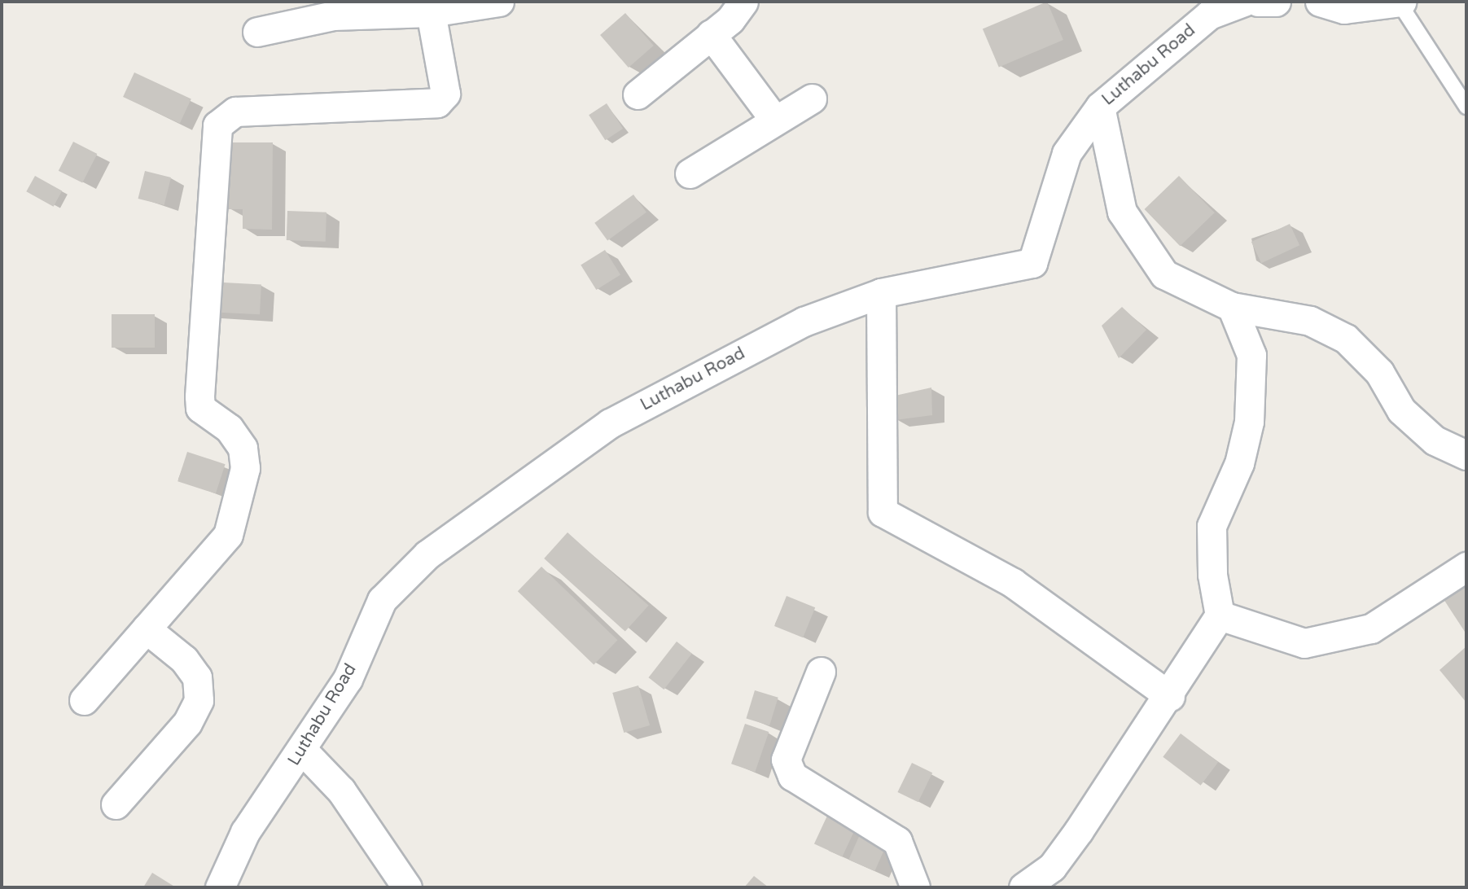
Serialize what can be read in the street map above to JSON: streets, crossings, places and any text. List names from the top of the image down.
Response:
{
  "streets": {
    "street": ["Luthabu Road"]
  }
}
